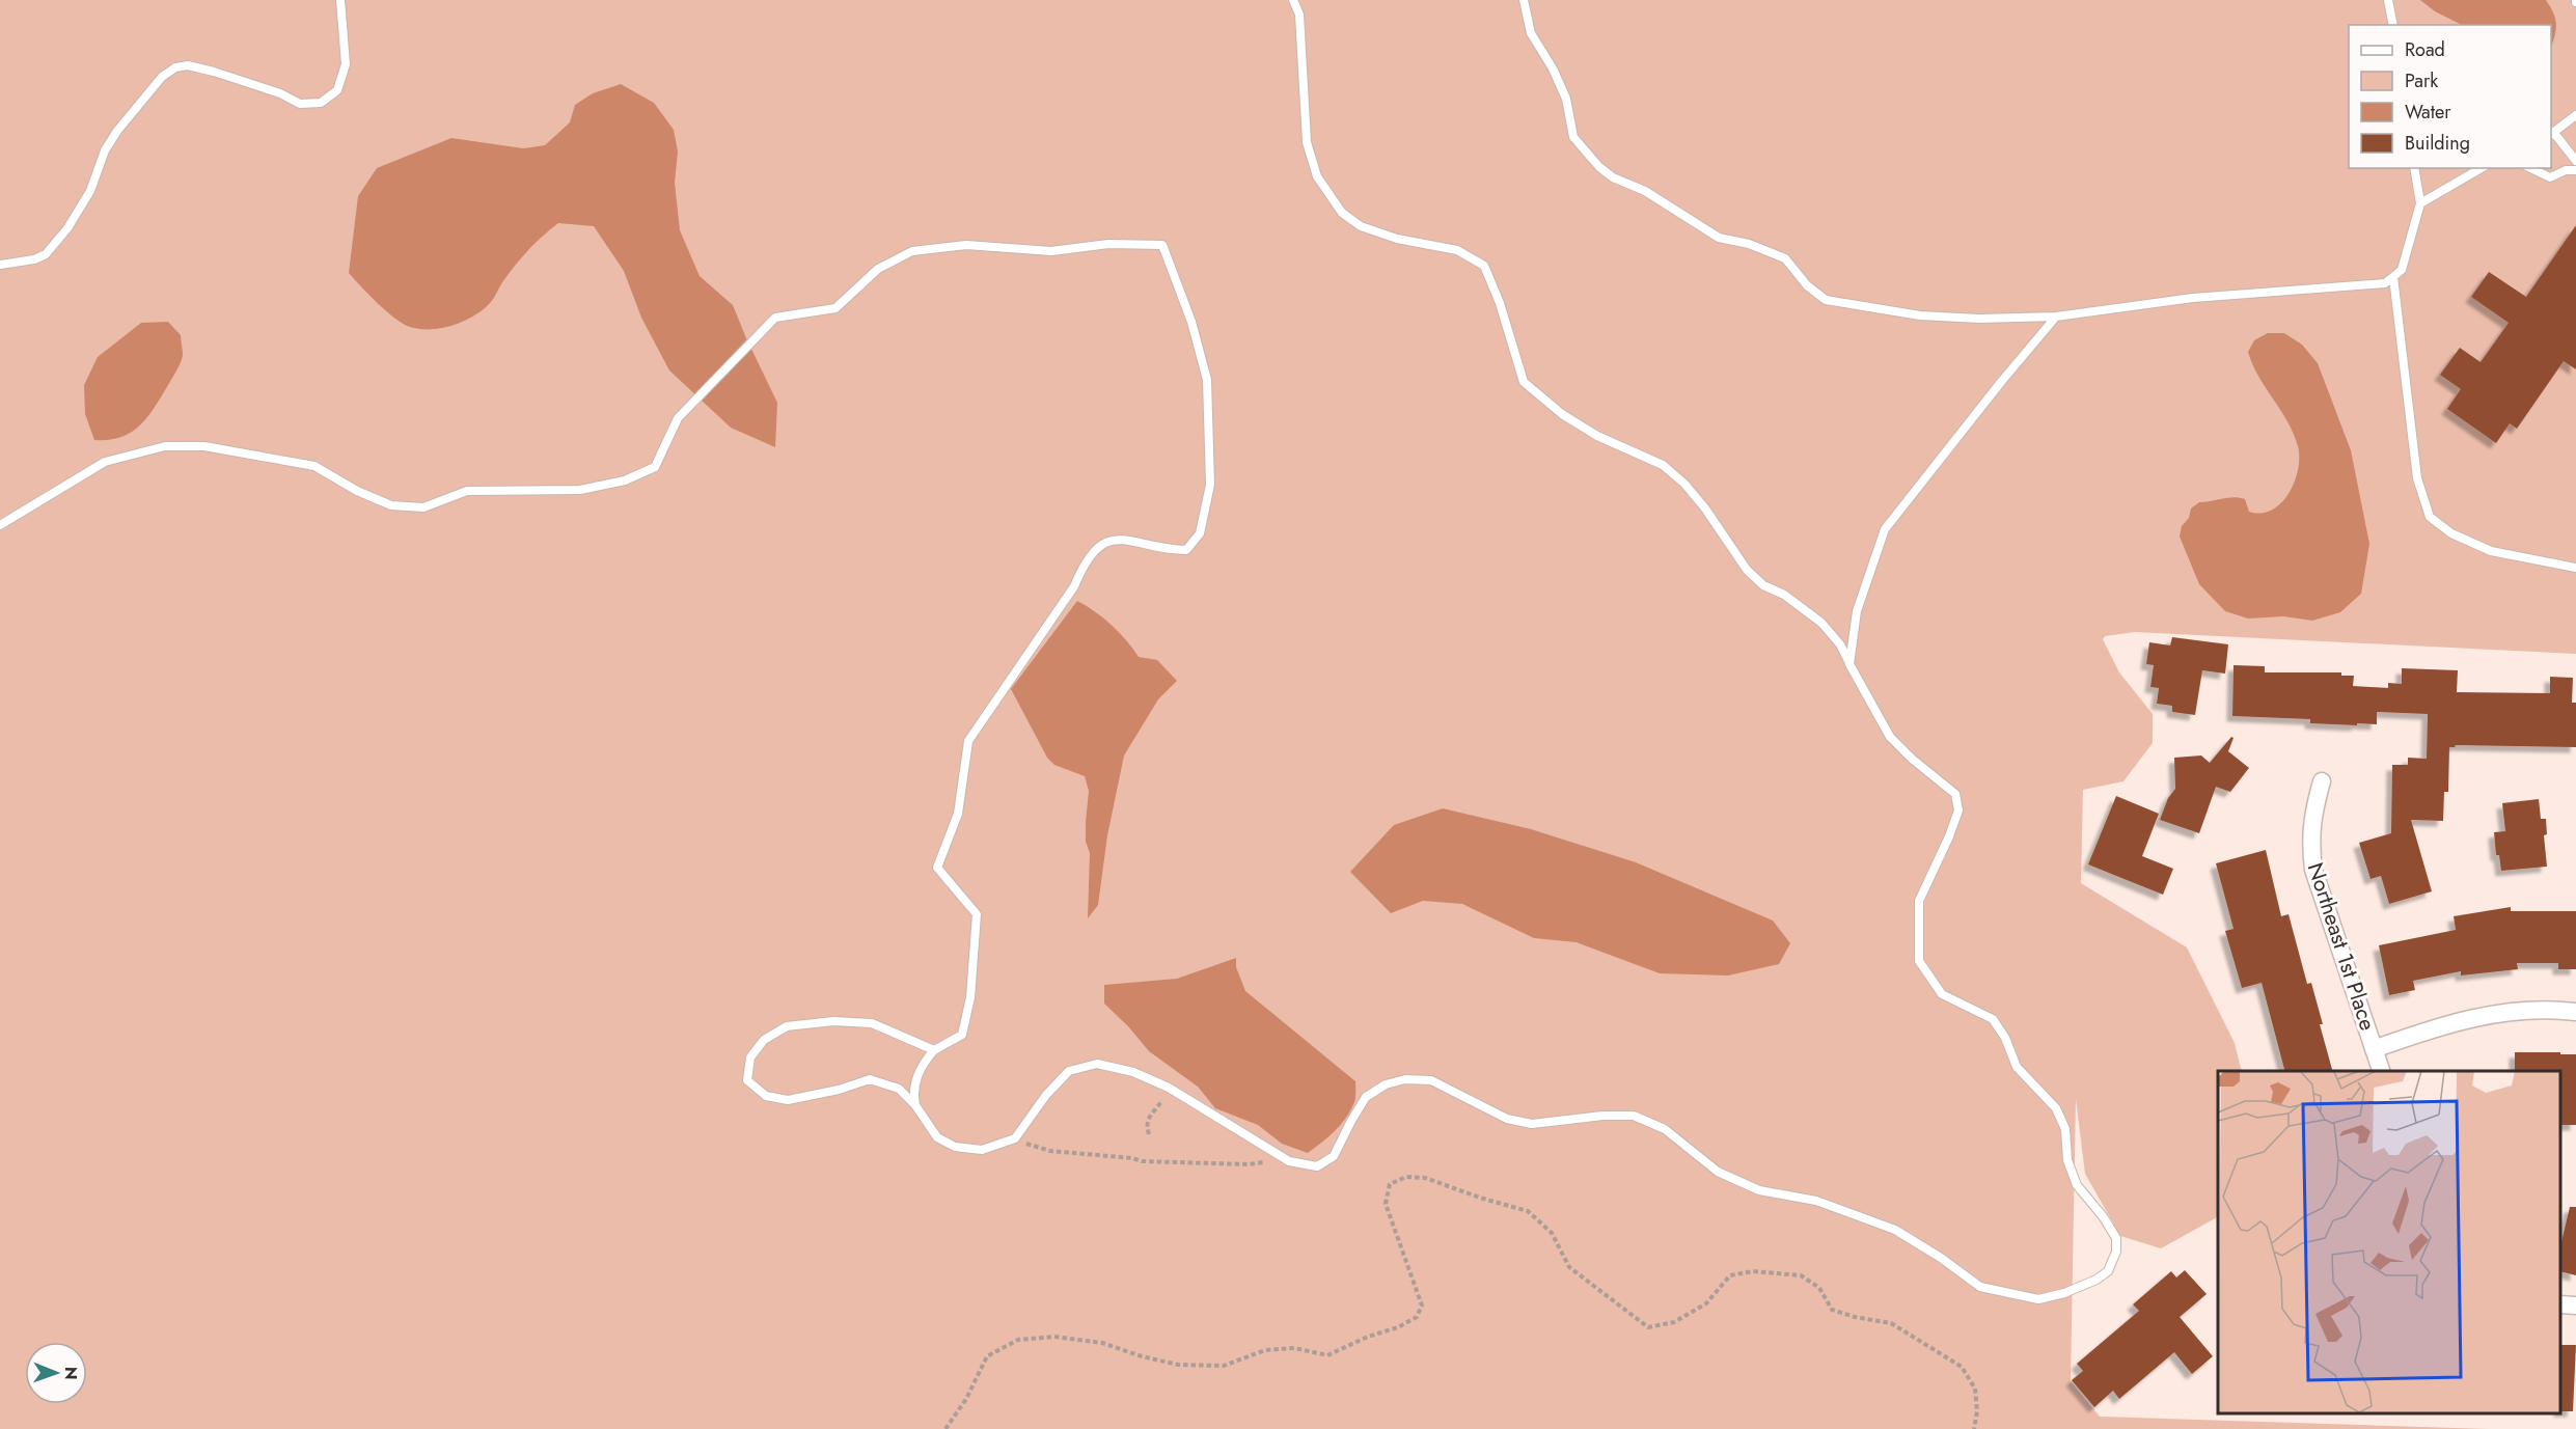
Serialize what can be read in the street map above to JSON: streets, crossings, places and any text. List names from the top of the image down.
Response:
{
  "streets": {
    "street": ["Northeast 1st Place"]
  },
  "legend": [
    "Road",
    "Park",
    "Water",
    "Building"
  ],
  "north": "right"
}
